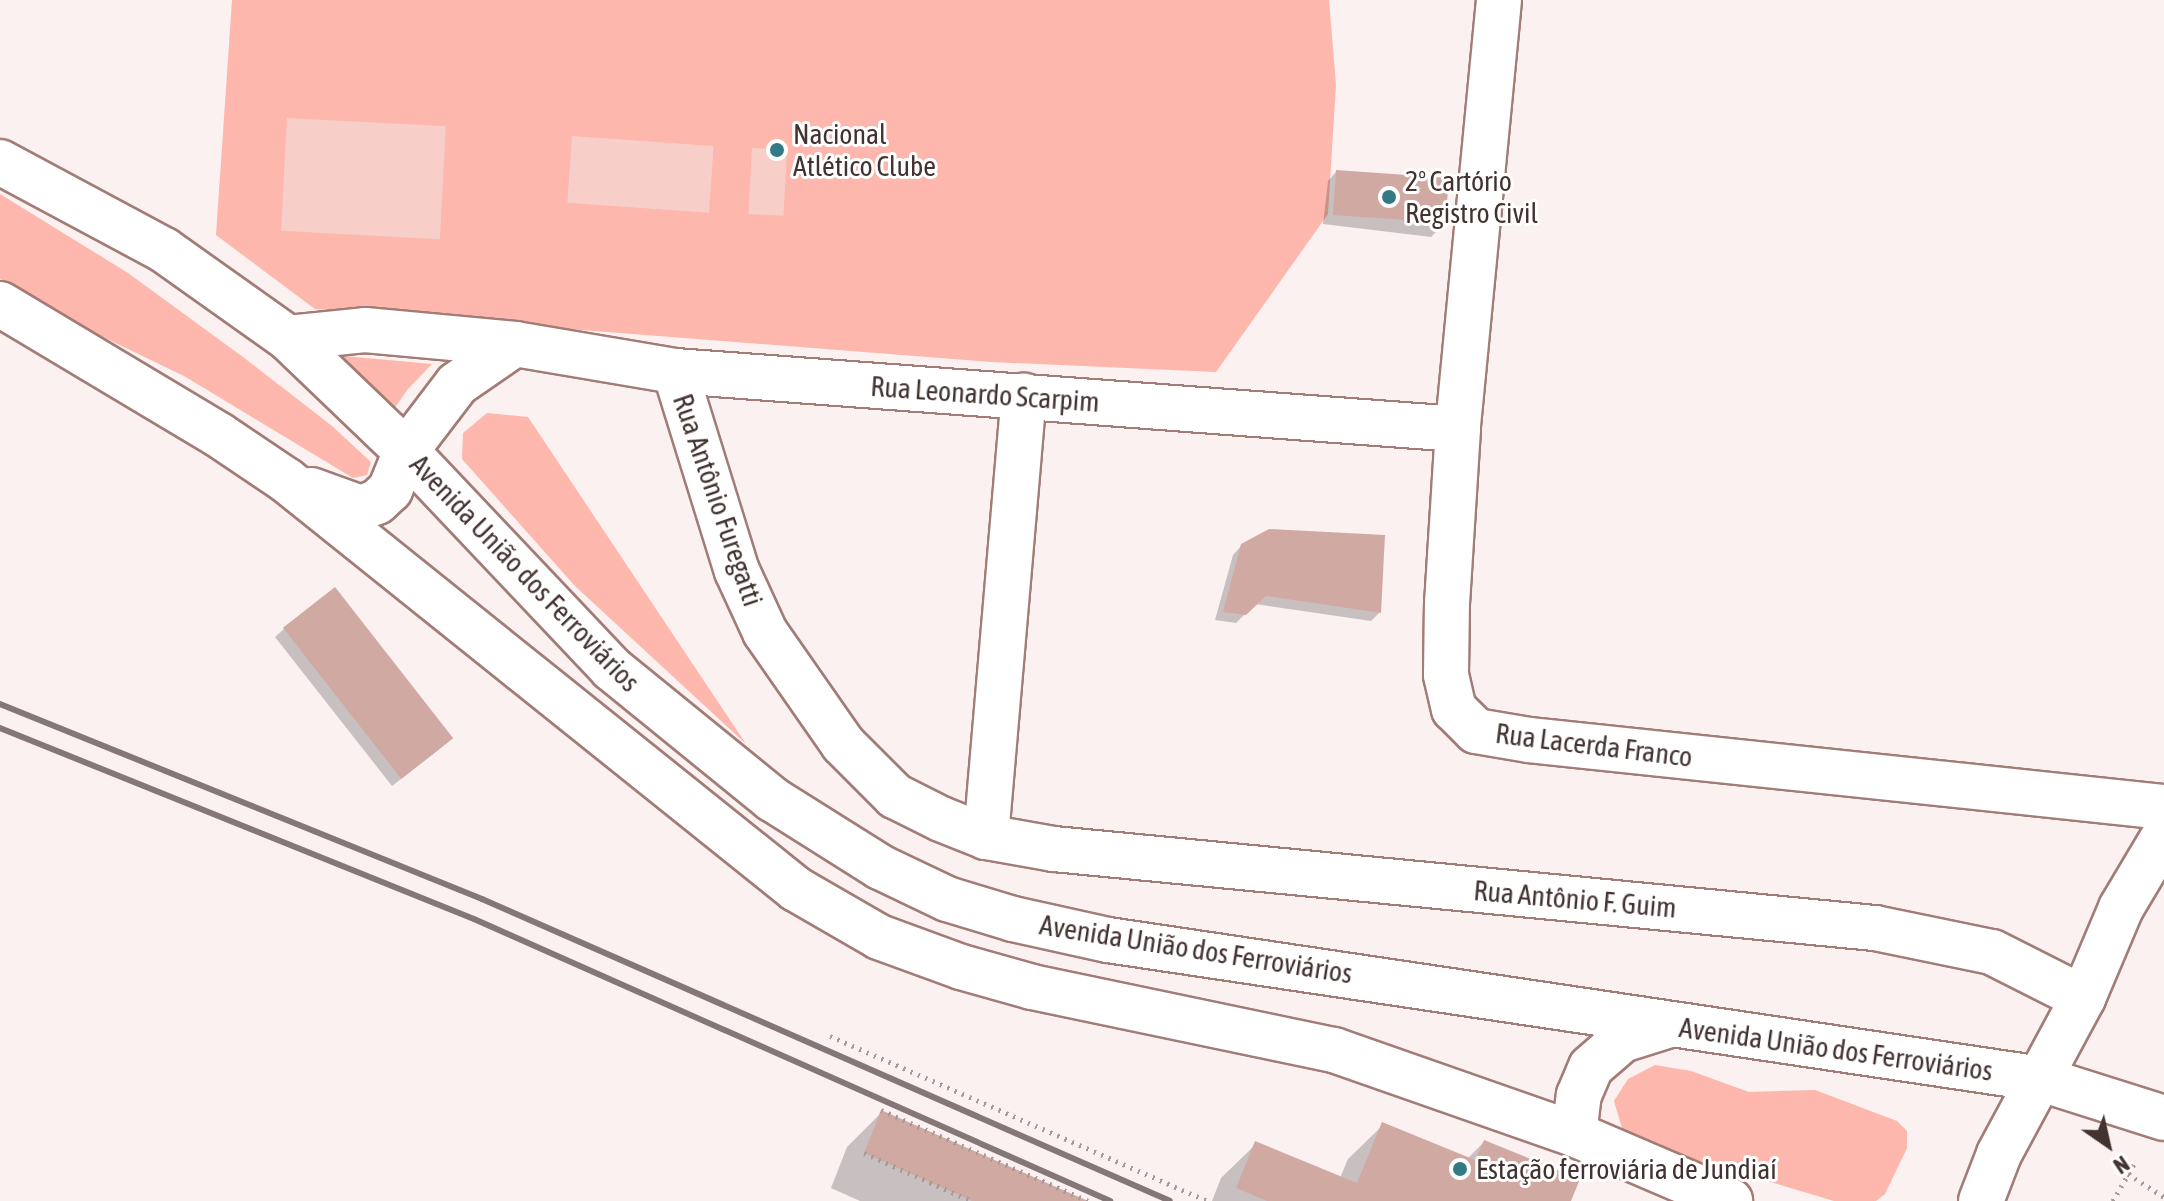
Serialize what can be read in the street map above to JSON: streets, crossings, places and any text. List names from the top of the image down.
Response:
{
  "streets": {
    "main road": [
      "Rua Leonardo Scarpim",
      "Rua Antônio Furegatti",
      "Avenida União dos Ferroviários",
      "Rua Lacerda Franco",
      "Rua Antônio F. Guim"
    ]
  },
  "crossings": [
    ["Rua Leonardo Scarpim", "Rua Antônio Furegatti"],
    ["Rua Leonardo Scarpim", "Avenida União dos Ferroviários"],
    ["Rua Leonardo Scarpim", "Rua Lacerda Franco"],
    ["Rua Antônio Furegatti", "Rua Antônio F. Guim"]
  ],
  "places": ["Nacional Atlético Clube", "2º Cartório Registro Civil", "Estação ferroviária de Jundiaí"],
  "north": "bottom right"
}
